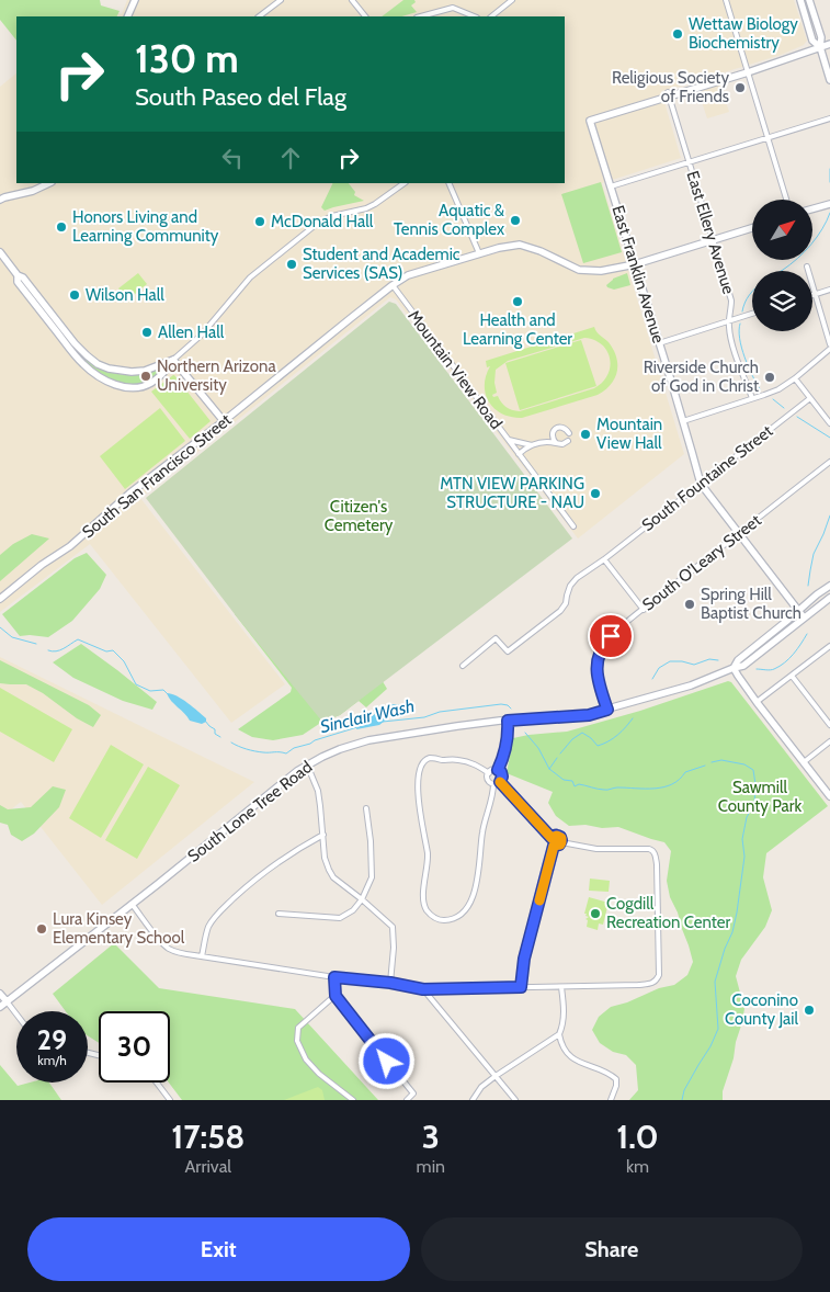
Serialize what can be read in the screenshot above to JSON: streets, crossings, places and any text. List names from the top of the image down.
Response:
{
  "streets": {
    "street": [
      "East Ellery Avenue",
      "East Franklin Avenue",
      "Mountain View Road",
      "South San Francisco Street",
      "South Fountaine Street",
      "South O'Leary Street",
      "South Lone Tree Road"
    ]
  },
  "crossings": [
    ["East Ellery Avenue", "East Franklin Avenue"],
    ["East Ellery Avenue", "South San Francisco Street"],
    ["East Franklin Avenue", "South San Francisco Street"],
    ["East Franklin Avenue", "South Fountaine Street"],
    ["East Franklin Avenue", "South O'Leary Street"],
    ["East Franklin Avenue", "South Lone Tree Road"],
    ["Mountain View Road", "South San Francisco Street"],
    ["South O'Leary Street", "South Lone Tree Road"]
  ],
  "water": ["Sinclair Wash"],
  "parks": ["Citizen's Cemetery", "Sawmill County Park"],
  "places": [
    "Wettaw Biology Biochemistry",
    "Religious Society of Friends",
    "Aquatic & Tennis Complex",
    "McDonald Hall",
    "Honors Living and Learning Community",
    "Student and Academic Services (SAS)",
    "Wilson Hall",
    "Health and Learning Center",
    "Allen Hall",
    "Northern Arizona University",
    "Riverside Church of God in Christ",
    "Mountain View Hall",
    "MTN VIEW PARKING STRUCTURE - NAU",
    "Spring Hill Baptist Church",
    "Cogdill Recreation Center",
    "Lura Kinsey Elementary School",
    "Coconino County Jail"
  ],
  "north": "top right",
  "page": {
    "turn": ["130 m", "South Paseo del Flag"],
    "speed": "29 km/h",
    "limit": "30",
    "eta": [
      "17:58",
      "Arrival",
      "3",
      "min",
      "1.0",
      "km"
    ],
    "buttons": ["Exit", "Share"]
  }
}
